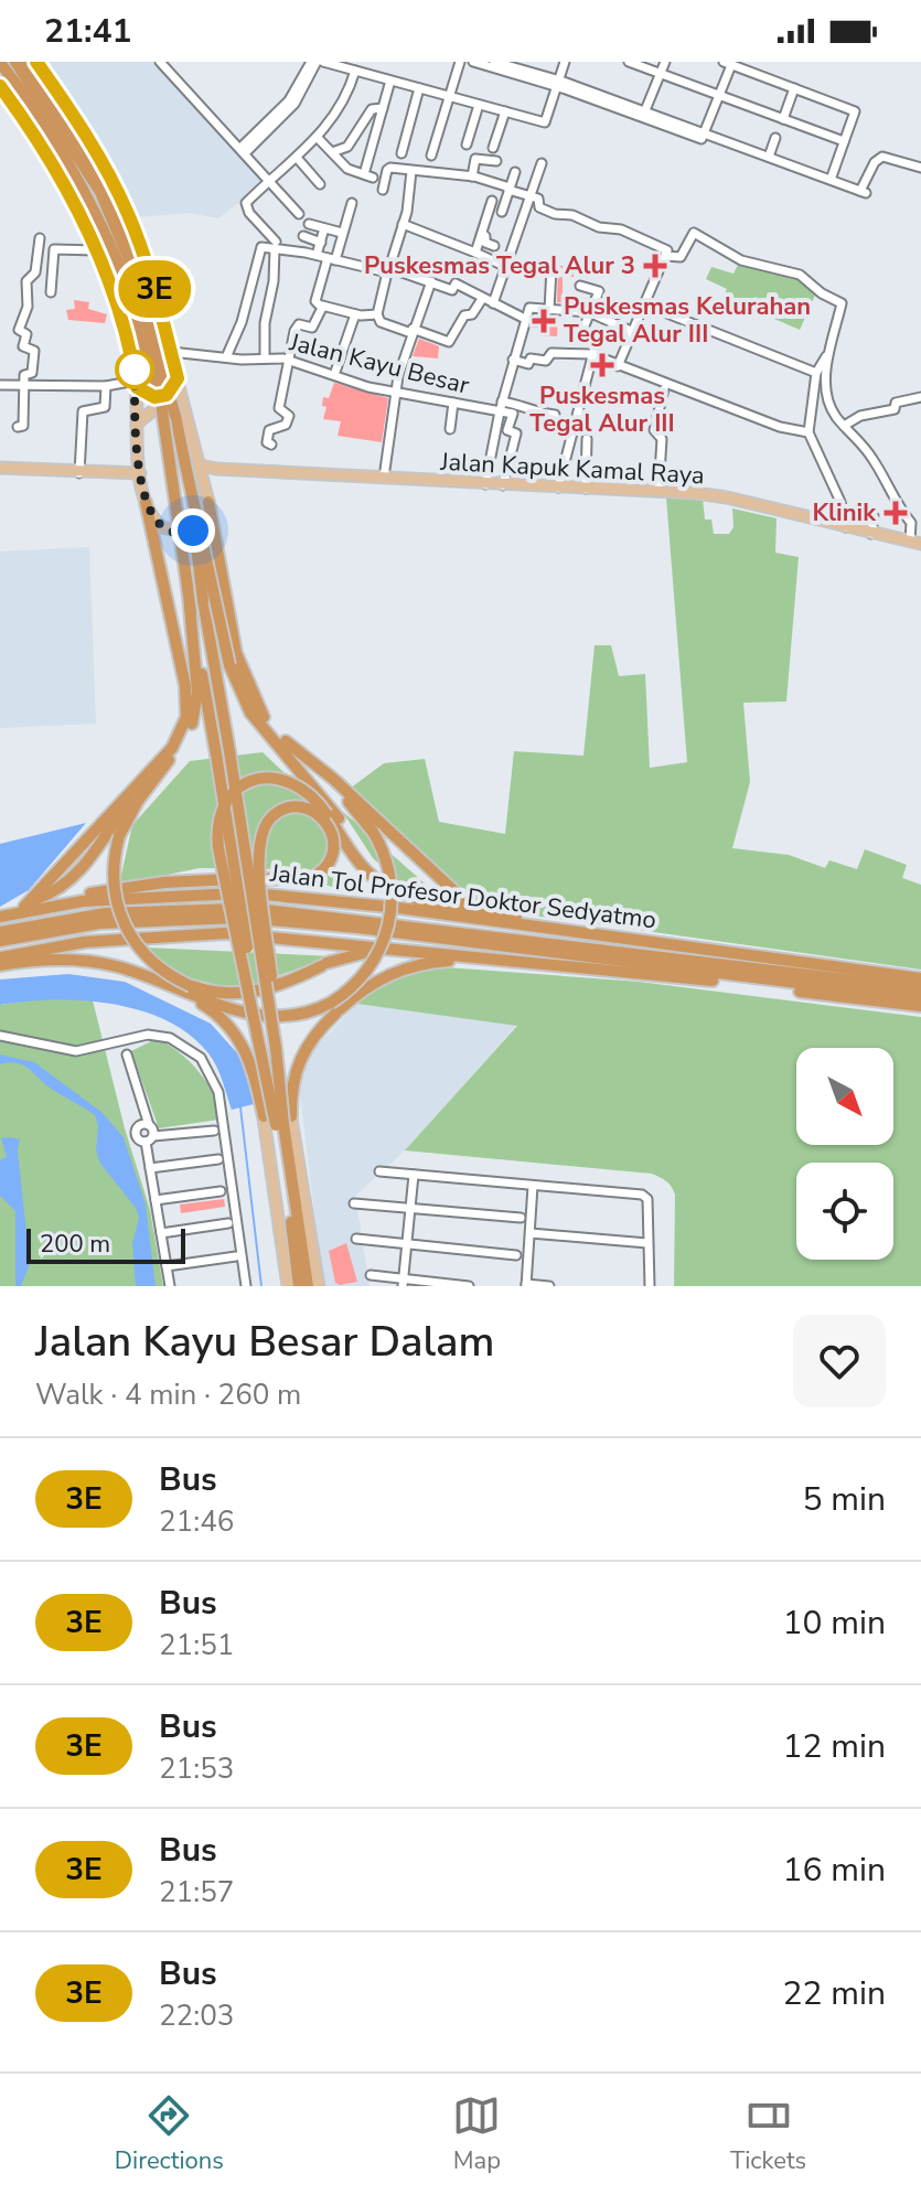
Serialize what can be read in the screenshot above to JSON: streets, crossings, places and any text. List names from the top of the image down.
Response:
{
  "streets": {
    "highway": ["Jalan Tol Profesor Doktor Sedyatmo"],
    "main road": ["Jalan Kapuk Kamal Raya"],
    "street": ["Jalan Kayu Besar"]
  },
  "places": {
    "health": [
      "Puskesmas Tegal Alur 3",
      "Puskesmas Kelurahan Tegal Alur III",
      "Puskesmas Tegal Alur III",
      "Klinik"
    ]
  },
  "lines": ["bus line 3E"],
  "scale_bar": "200 m",
  "north": "bottom right",
  "page": {
    "status": "21:41",
    "on_map": "3E",
    "scale": "200 m",
    "heading": ["Jalan Kayu Besar Dalam", "Walk · 4 min · 260 m"],
    "list": [
      {
        "mark": "3E",
        "name": "Bus",
        "note": "21:46",
        "value": "5 min"
      },
      {
        "mark": "3E",
        "name": "Bus",
        "note": "21:51",
        "value": "10 min"
      },
      {
        "mark": "3E",
        "name": "Bus",
        "note": "21:53",
        "value": "12 min"
      },
      {
        "mark": "3E",
        "name": "Bus",
        "note": "21:57",
        "value": "16 min"
      },
      {
        "mark": "3E",
        "name": "Bus",
        "note": "22:03",
        "value": "22 min"
      }
    ],
    "tabs": ["Directions", "Map", "Tickets"]
  }
}
